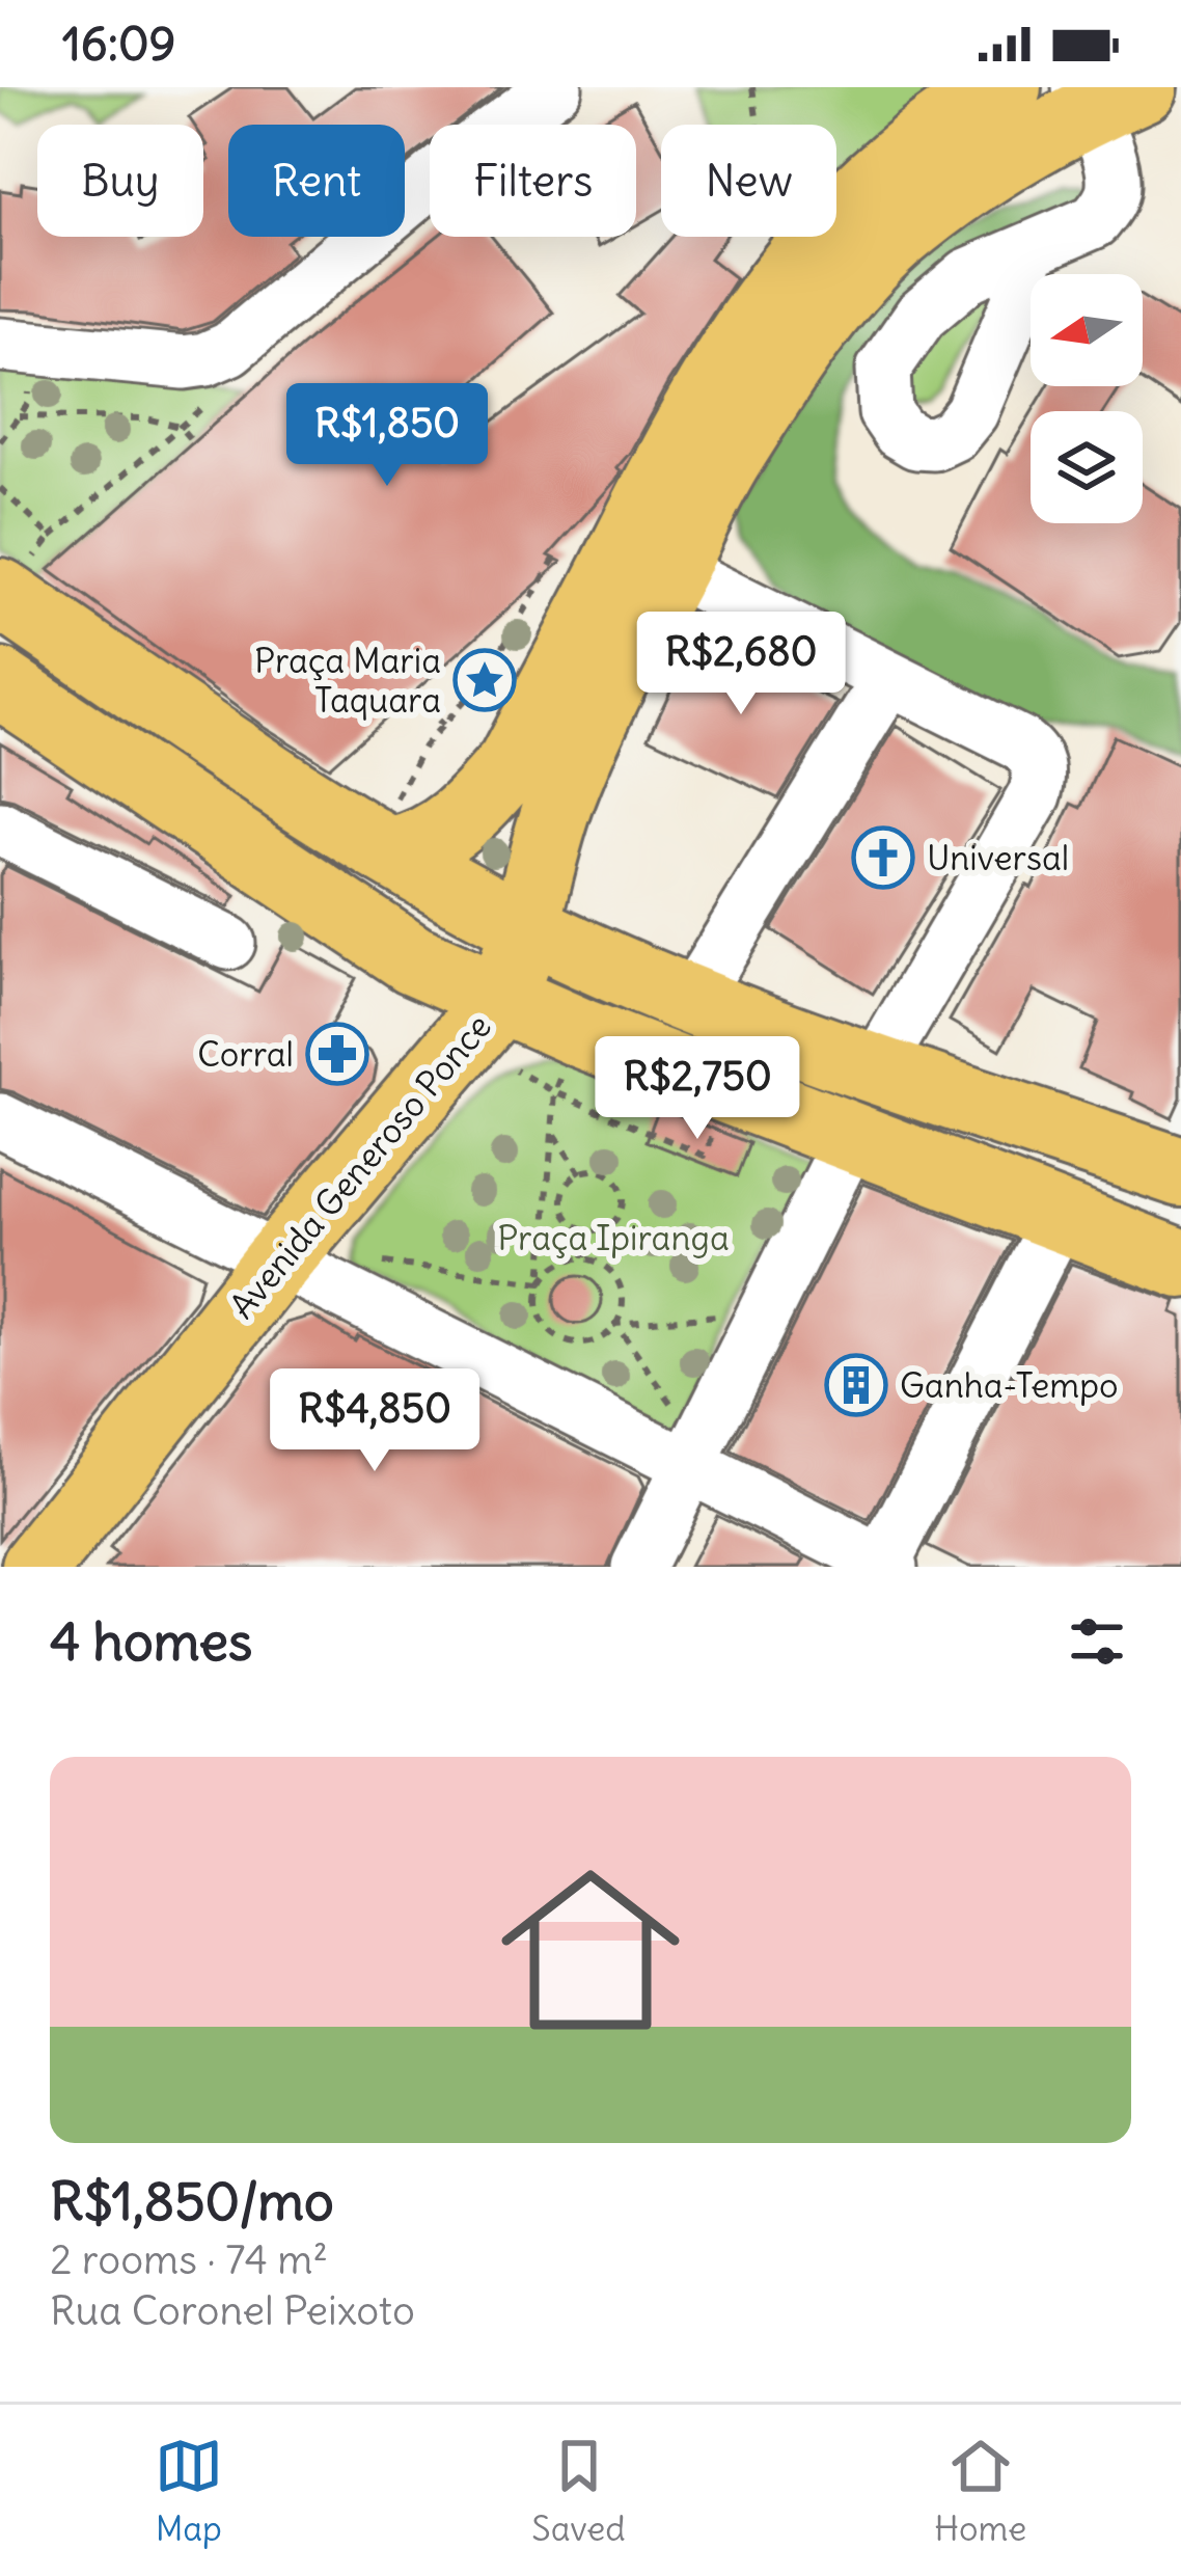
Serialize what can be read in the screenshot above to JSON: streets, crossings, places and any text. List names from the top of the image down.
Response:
{
  "streets": {
    "main road": ["Avenida Generoso Ponce"]
  },
  "parks": ["Praça Ipiranga"],
  "places": {
    "place": ["Praça Maria Taquara"],
    "church": ["Universal"],
    "pharmacy": ["Corral"],
    "building": ["Ganha-Tempo"]
  },
  "north": "left",
  "page": {
    "status": "16:09",
    "chip": [
      "Buy",
      "Rent",
      "Filters",
      "New"
    ],
    "price": [
      "R$1,850",
      "R$2,680",
      "R$2,750",
      "R$4,850"
    ],
    "heading": "4 homes",
    "list": [
      {
        "name": "R$1,850/mo",
        "note": "2 rooms · 74 m² · Rua Coronel Peixoto"
      }
    ],
    "tabs": ["Map", "Saved", "Home"]
  }
}
